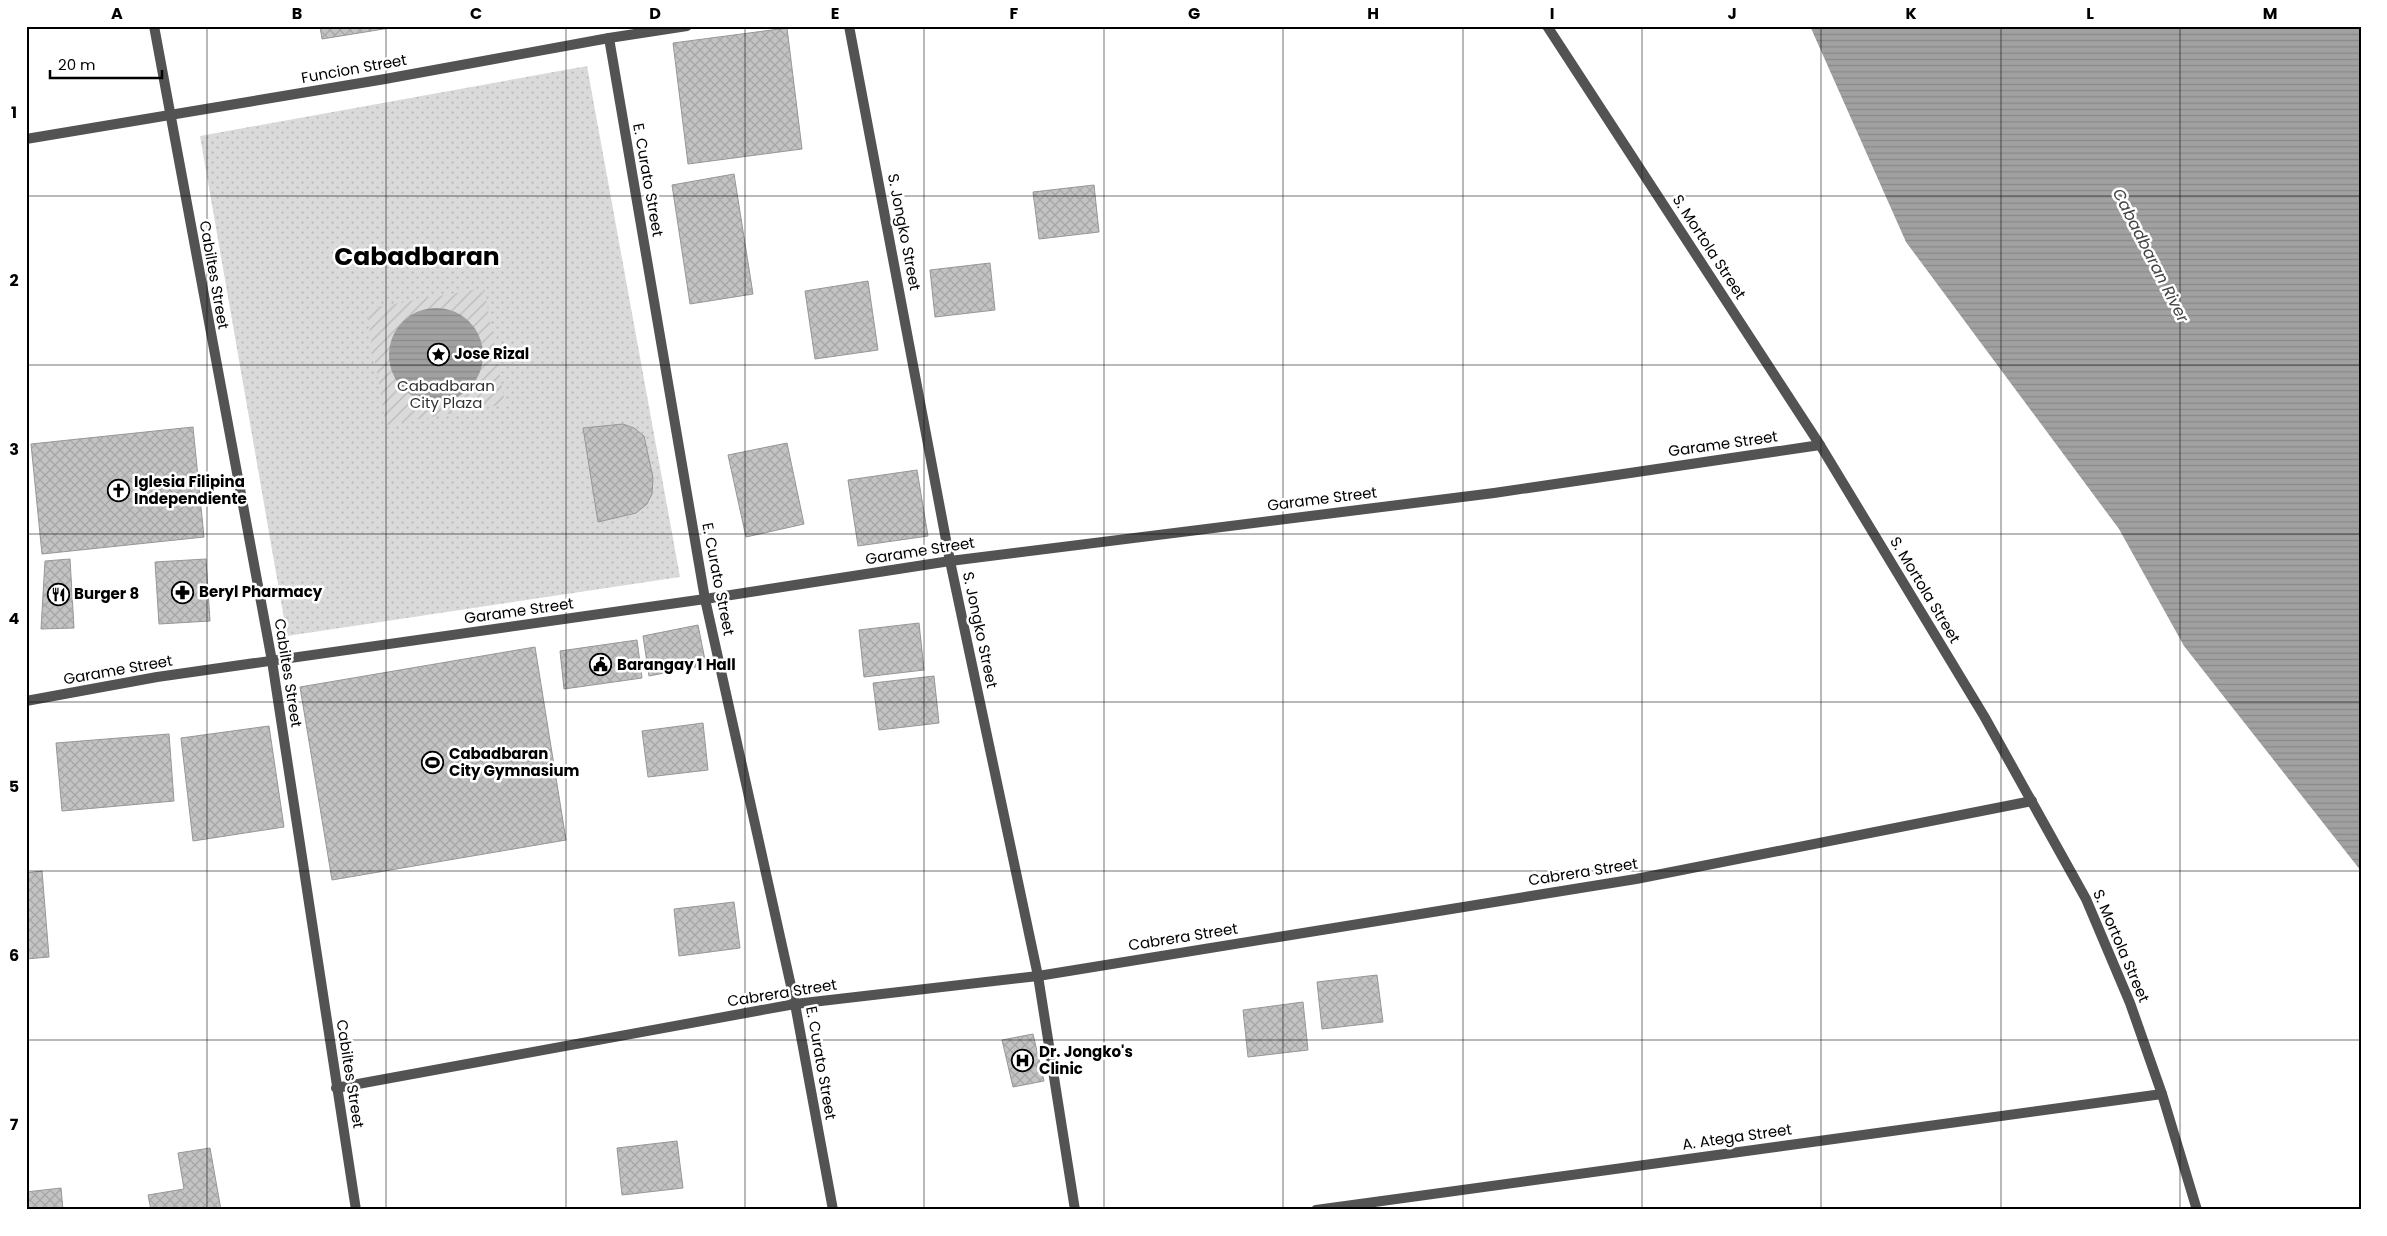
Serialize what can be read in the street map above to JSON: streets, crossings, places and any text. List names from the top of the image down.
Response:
{
  "streets": {
    "street": [
      "Funcion Street",
      "E. Curato Street",
      "S. Jongko Street",
      "S. Mortola Street",
      "Cabiltes Street",
      "Garame Street",
      "Cabrera Street",
      "A. Atega Street"
    ]
  },
  "crossings": [
    ["Funcion Street", "E. Curato Street"],
    ["Funcion Street", "Cabiltes Street"],
    ["E. Curato Street", "Garame Street"],
    ["E. Curato Street", "Cabrera Street"],
    ["S. Jongko Street", "Garame Street"],
    ["S. Jongko Street", "Cabrera Street"],
    ["S. Mortola Street", "Garame Street"],
    ["S. Mortola Street", "Cabrera Street"],
    ["S. Mortola Street", "A. Atega Street"],
    ["Cabiltes Street", "Garame Street"],
    ["Cabiltes Street", "Cabrera Street"]
  ],
  "districts": ["Cabadbaran"],
  "water": ["Cabadbaran River"],
  "parks": ["Cabadbaran City Plaza"],
  "places": {
    "place": ["Jose Rizal"],
    "church": ["Iglesia Filipina Independiente"],
    "pharmacy": ["Beryl Pharmacy"],
    "restaurant": ["Burger 8"],
    "public building": ["Barangay 1 Hall"],
    "sports": ["Cabadbaran City Gymnasium"],
    "hospital": ["Dr. Jongko's Clinic"]
  },
  "scale_bar": "20 m",
  "grid": {
    "columns": [
      "A",
      "B",
      "C",
      "D",
      "E",
      "F",
      "G",
      "H",
      "I",
      "J",
      "K",
      "L",
      "M"
    ],
    "rows": [
      "1",
      "2",
      "3",
      "4",
      "5",
      "6",
      "7"
    ]
  }
}
